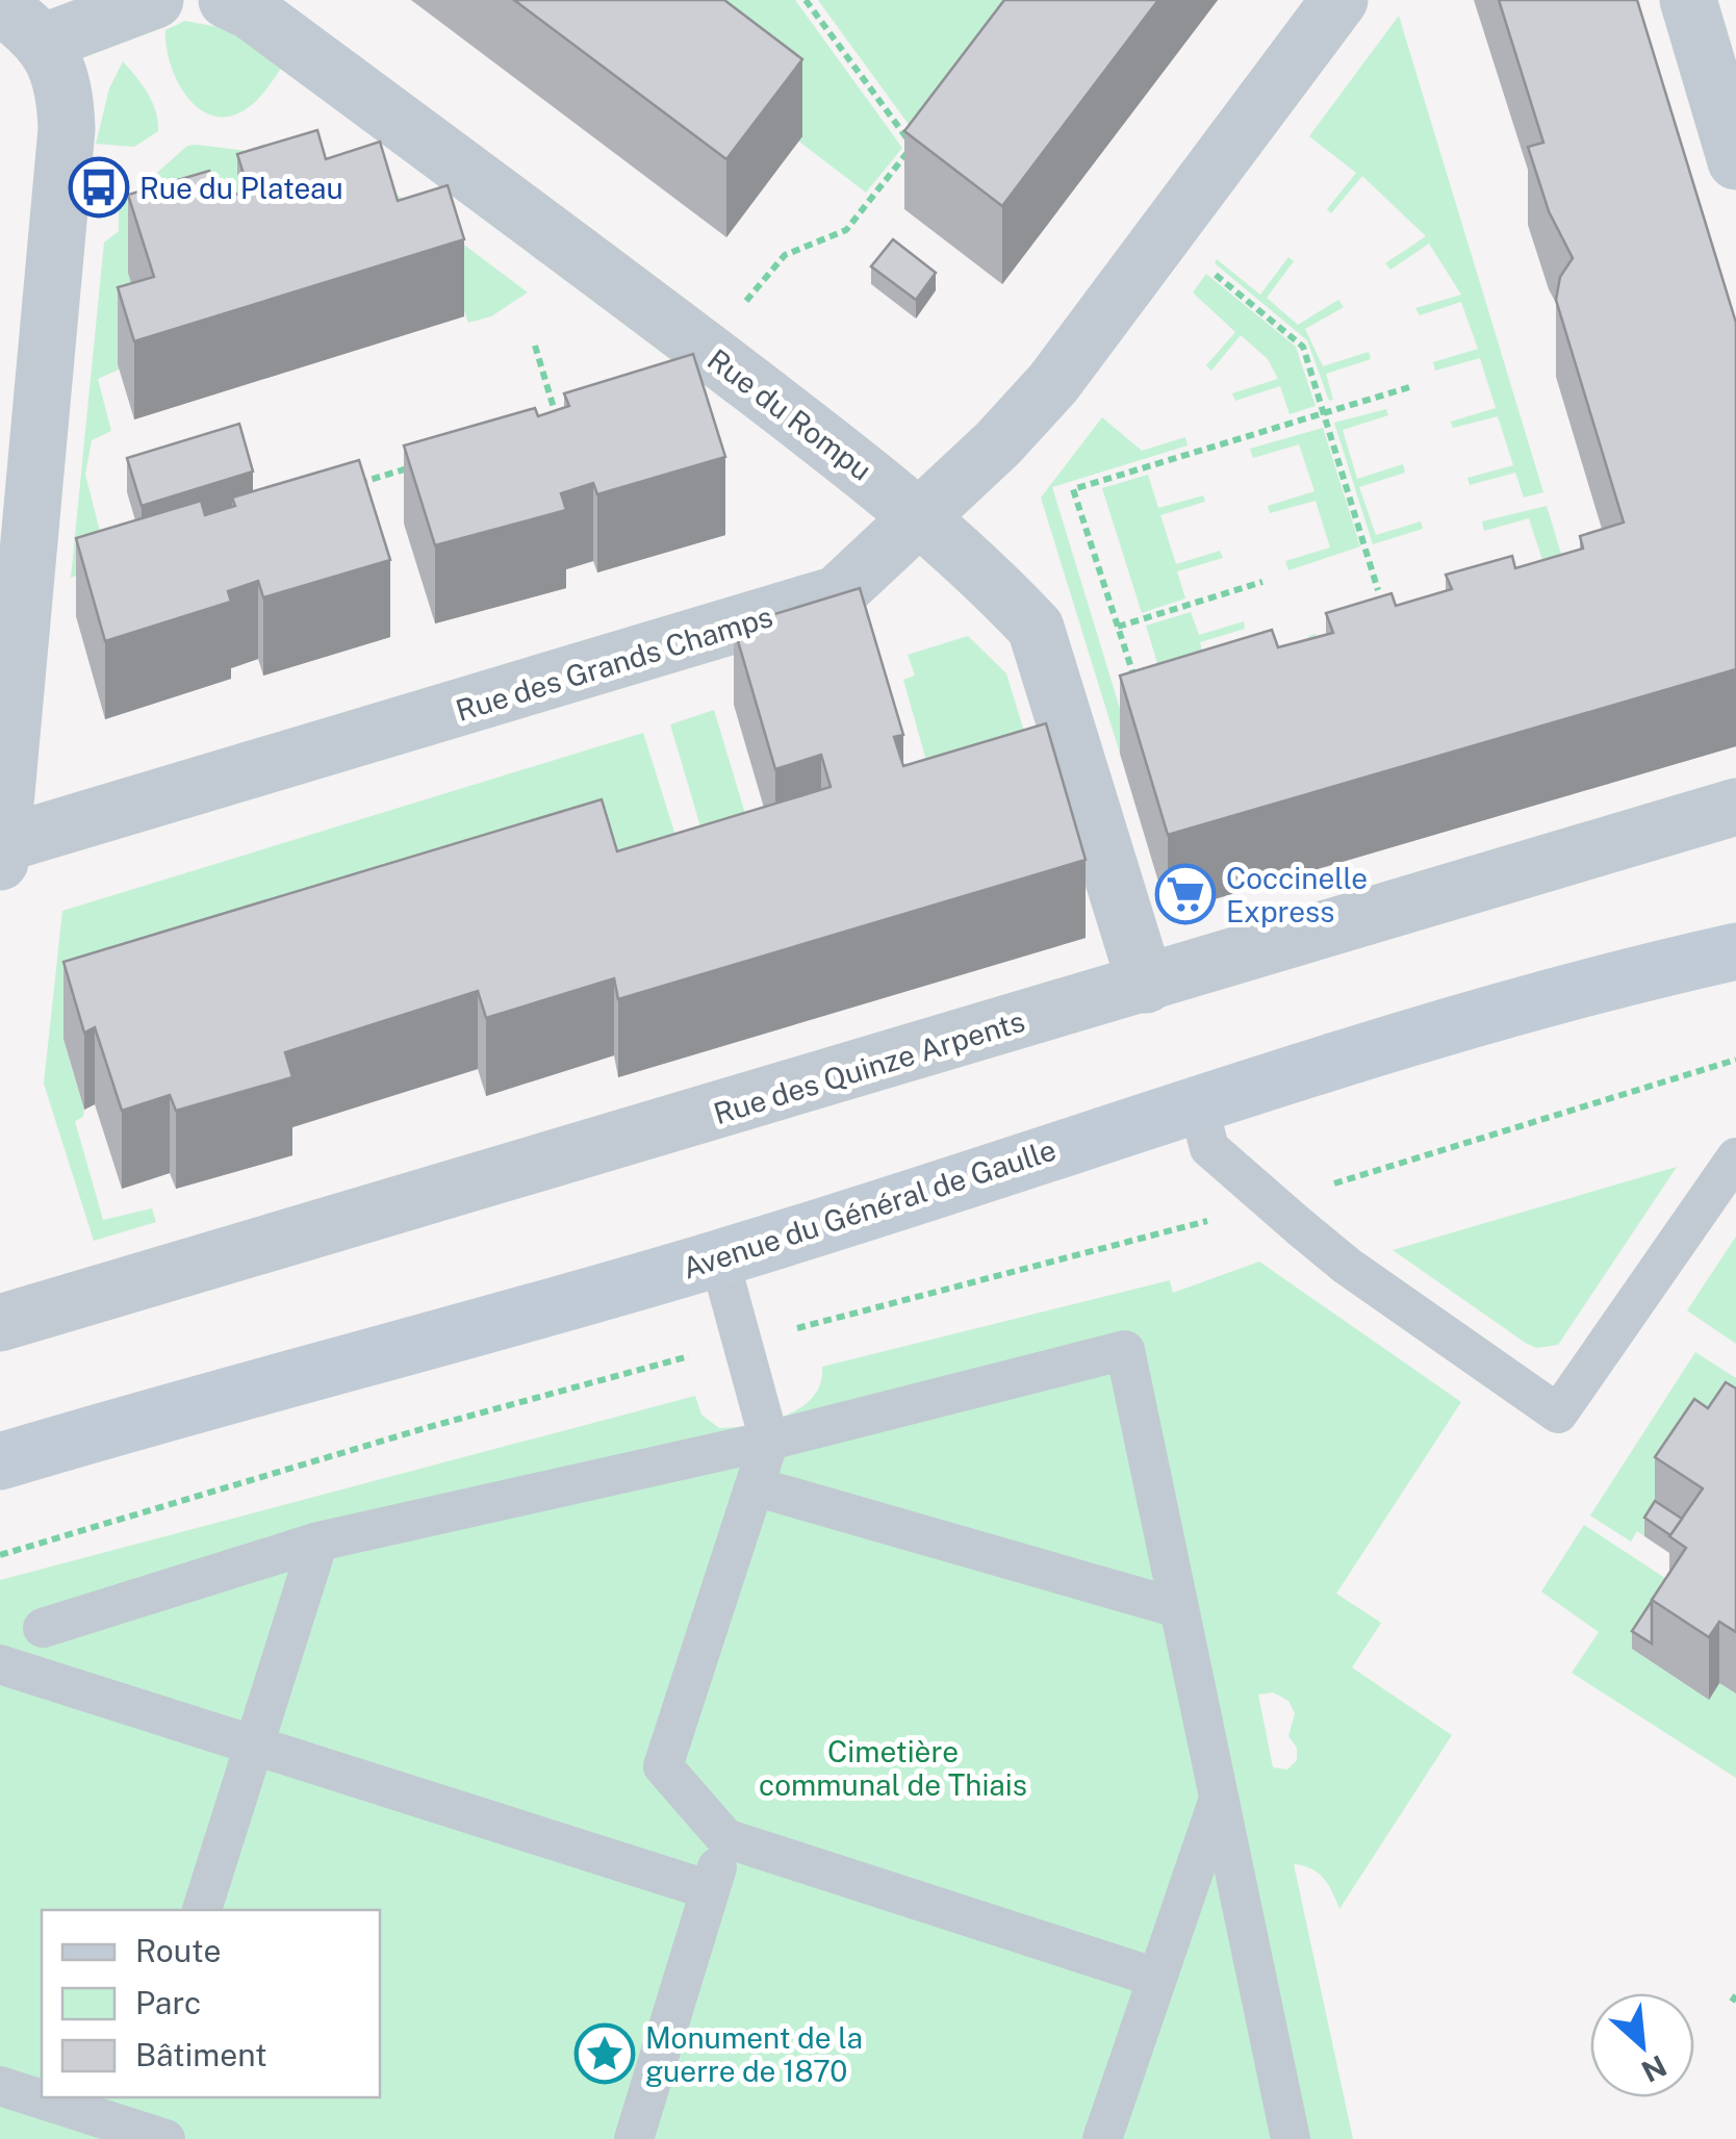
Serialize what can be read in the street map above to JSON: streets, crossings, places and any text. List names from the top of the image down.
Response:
{
  "streets": {
    "main road": ["Avenue du Général de Gaulle"],
    "street": ["Rue du Rompu", "Rue des Grands Champs", "Rue des Quinze Arpents"]
  },
  "crossings": [
    ["Rue du Rompu", "Rue des Grands Champs"],
    ["Rue du Rompu", "Rue des Quinze Arpents"]
  ],
  "parks": ["Cimetière communal de Thiais"],
  "places": {
    "bus stop": ["Rue du Plateau"],
    "supermarket": ["Coccinelle Express"],
    "place": ["Monument de la guerre de 1870"]
  },
  "legend": ["Route", "Parc", "Bâtiment"],
  "north": "bottom right"
}
